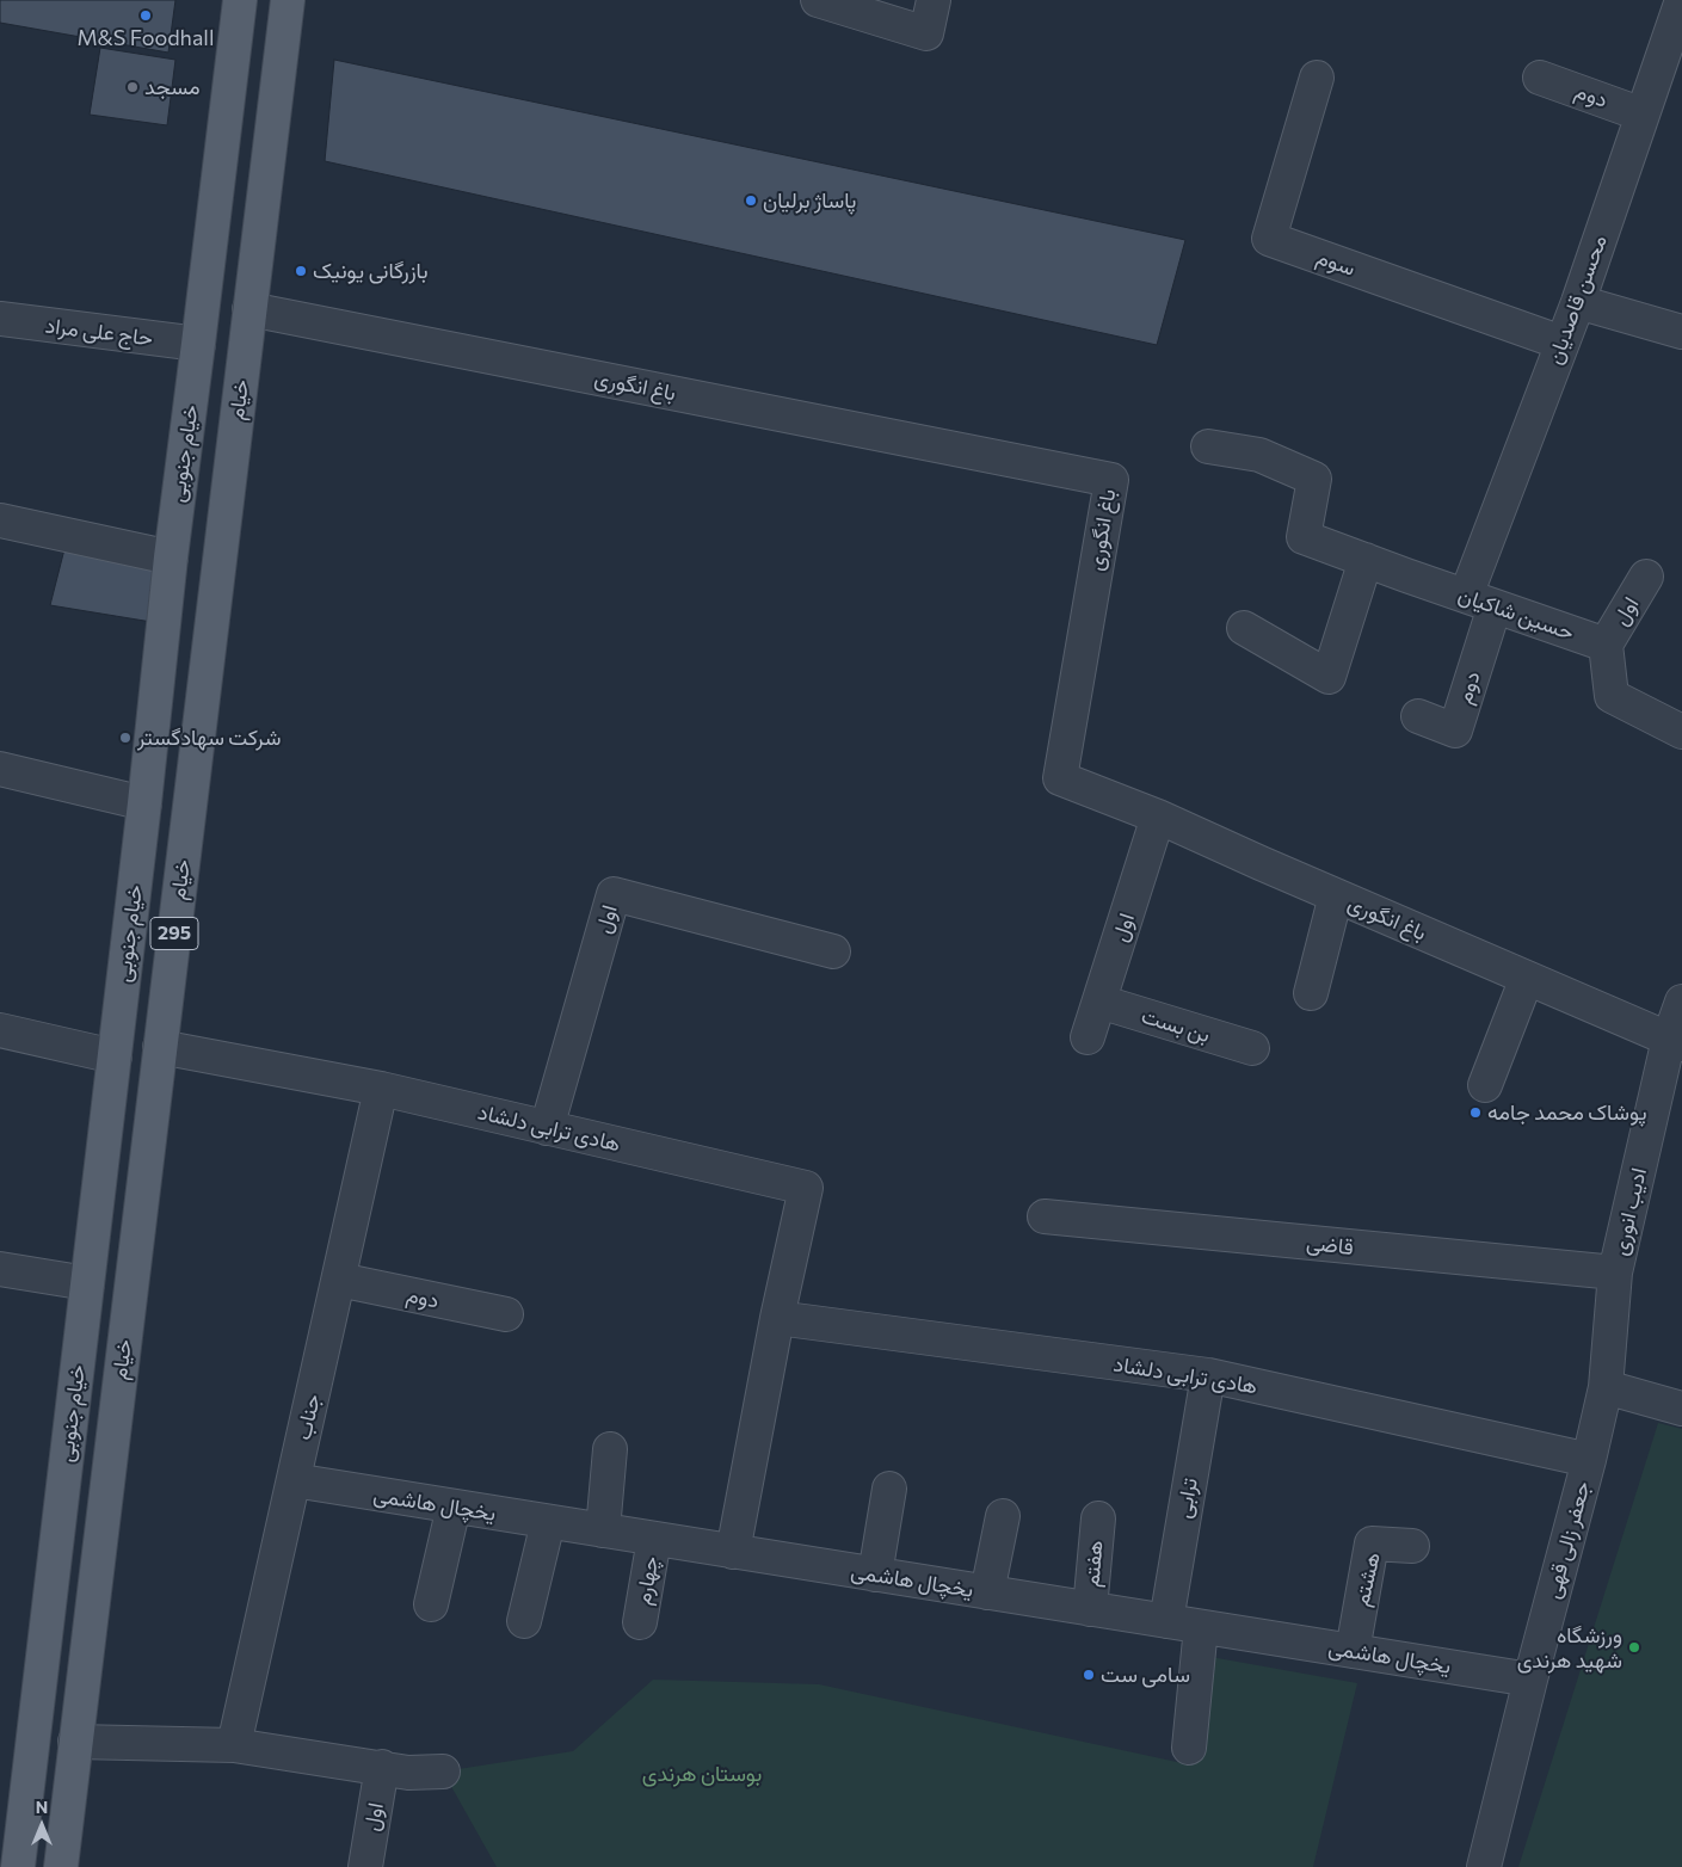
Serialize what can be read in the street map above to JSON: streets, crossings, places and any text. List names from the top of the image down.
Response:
{
  "streets": {
    "main road": ["خیام", "خیام جنوبی", "295"],
    "street": [
      "دوم",
      "سوم",
      "محسن قاصدیان",
      "حاج علی مراد",
      "باغ انگوری",
      "اول",
      "حسین شاکیان",
      "بن بست",
      "هادی ترابی دلشاد",
      "ادیب انوری",
      "قاضی",
      "جناب",
      "ترابی",
      "یخچال هاشمی",
      "جعفر زالی قهی",
      "هفتم",
      "هشتم",
      "چهارم"
    ]
  },
  "crossings": [
    ["دوم", "محسن قاصدیان"],
    ["دوم", "حسین شاکیان"],
    ["دوم", "جناب"],
    ["سوم", "محسن قاصدیان"],
    ["محسن قاصدیان", "حسین شاکیان"],
    ["حاج علی مراد", "خیام جنوبی"],
    ["باغ انگوری", "خیام"],
    ["باغ انگوری", "اول"],
    ["باغ انگوری", "ادیب انوری"],
    ["خیام", "هادی ترابی دلشاد"],
    ["اول", "حسین شاکیان"],
    ["اول", "بن بست"],
    ["اول", "هادی ترابی دلشاد"],
    ["هادی ترابی دلشاد", "جناب"],
    ["هادی ترابی دلشاد", "ترابی"],
    ["هادی ترابی دلشاد", "یخچال هاشمی"],
    ["هادی ترابی دلشاد", "جعفر زالی قهی"],
    ["ادیب انوری", "قاضی"],
    ["ادیب انوری", "جعفر زالی قهی"],
    ["جناب", "یخچال هاشمی"],
    ["ترابی", "یخچال هاشمی"],
    ["یخچال هاشمی", "جعفر زالی قهی"],
    ["یخچال هاشمی", "هفتم"],
    ["یخچال هاشمی", "هشتم"],
    ["یخچال هاشمی", "چهارم"]
  ],
  "parks": ["بوستان هرندی"],
  "places": [
    "M&S Foodhall",
    "مسجد",
    "پاساژ برلیان",
    "بازرگانی یونیک",
    "شرکت سهادگستر",
    "پوشاک محمد جامه",
    "ورزشگاه شهید هرندی",
    "سامی ست"
  ],
  "north": "top"
}
